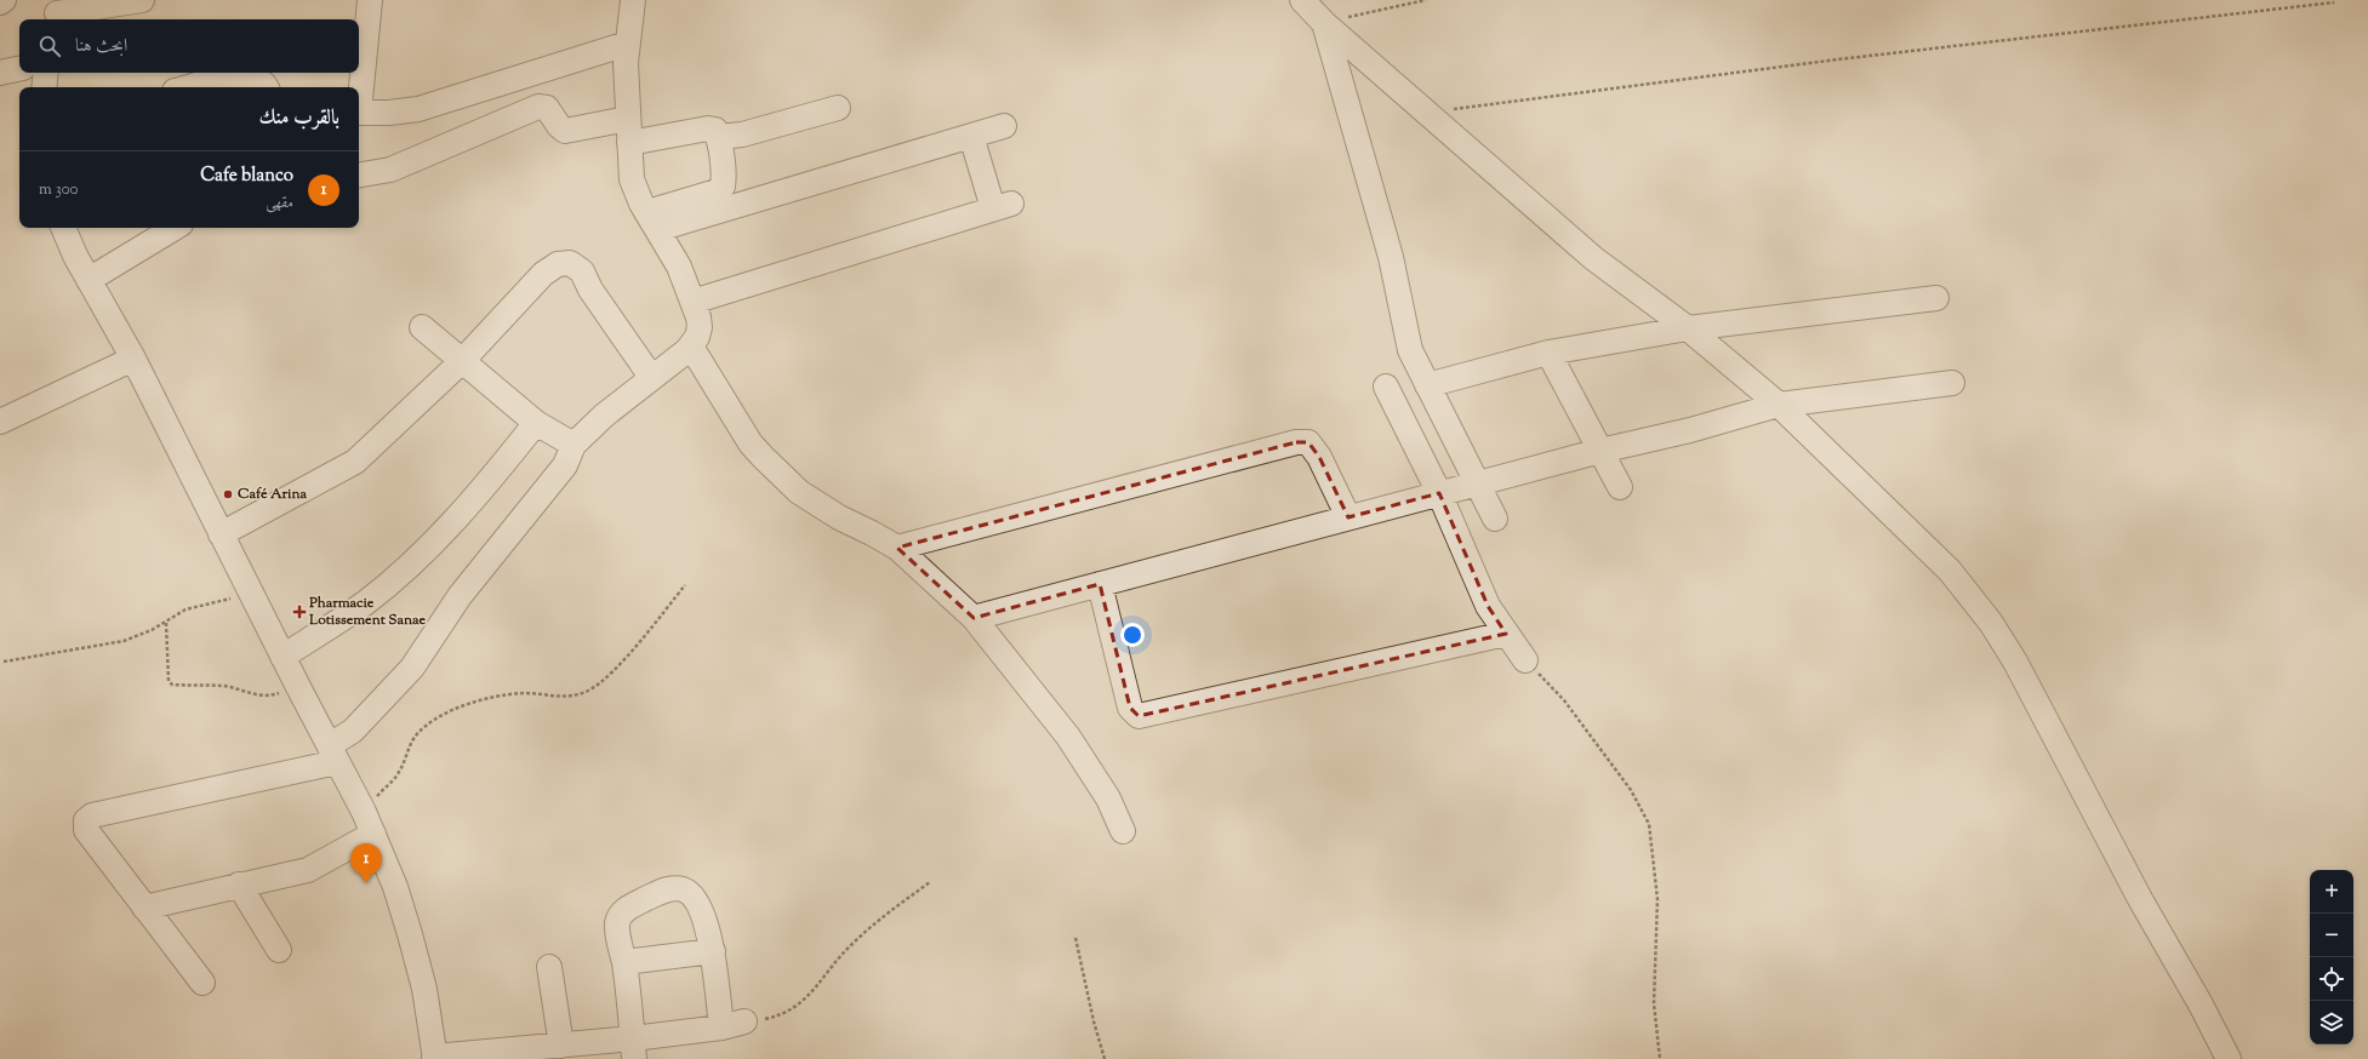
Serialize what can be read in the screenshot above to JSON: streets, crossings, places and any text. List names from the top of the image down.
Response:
{
  "places": {
    "other": ["Café Arina"],
    "health": ["Pharmacie Lotissement Sanae"]
  },
  "page": {
    "search": "ابحث هنا",
    "heading": "بالقرب منك",
    "list": [
      {
        "mark": "1",
        "name": "Cafe blanco",
        "note": "مقهى",
        "value": "300 m"
      }
    ],
    "pins": "1",
    "map_buttons": ["+", "−"]
  }
}
